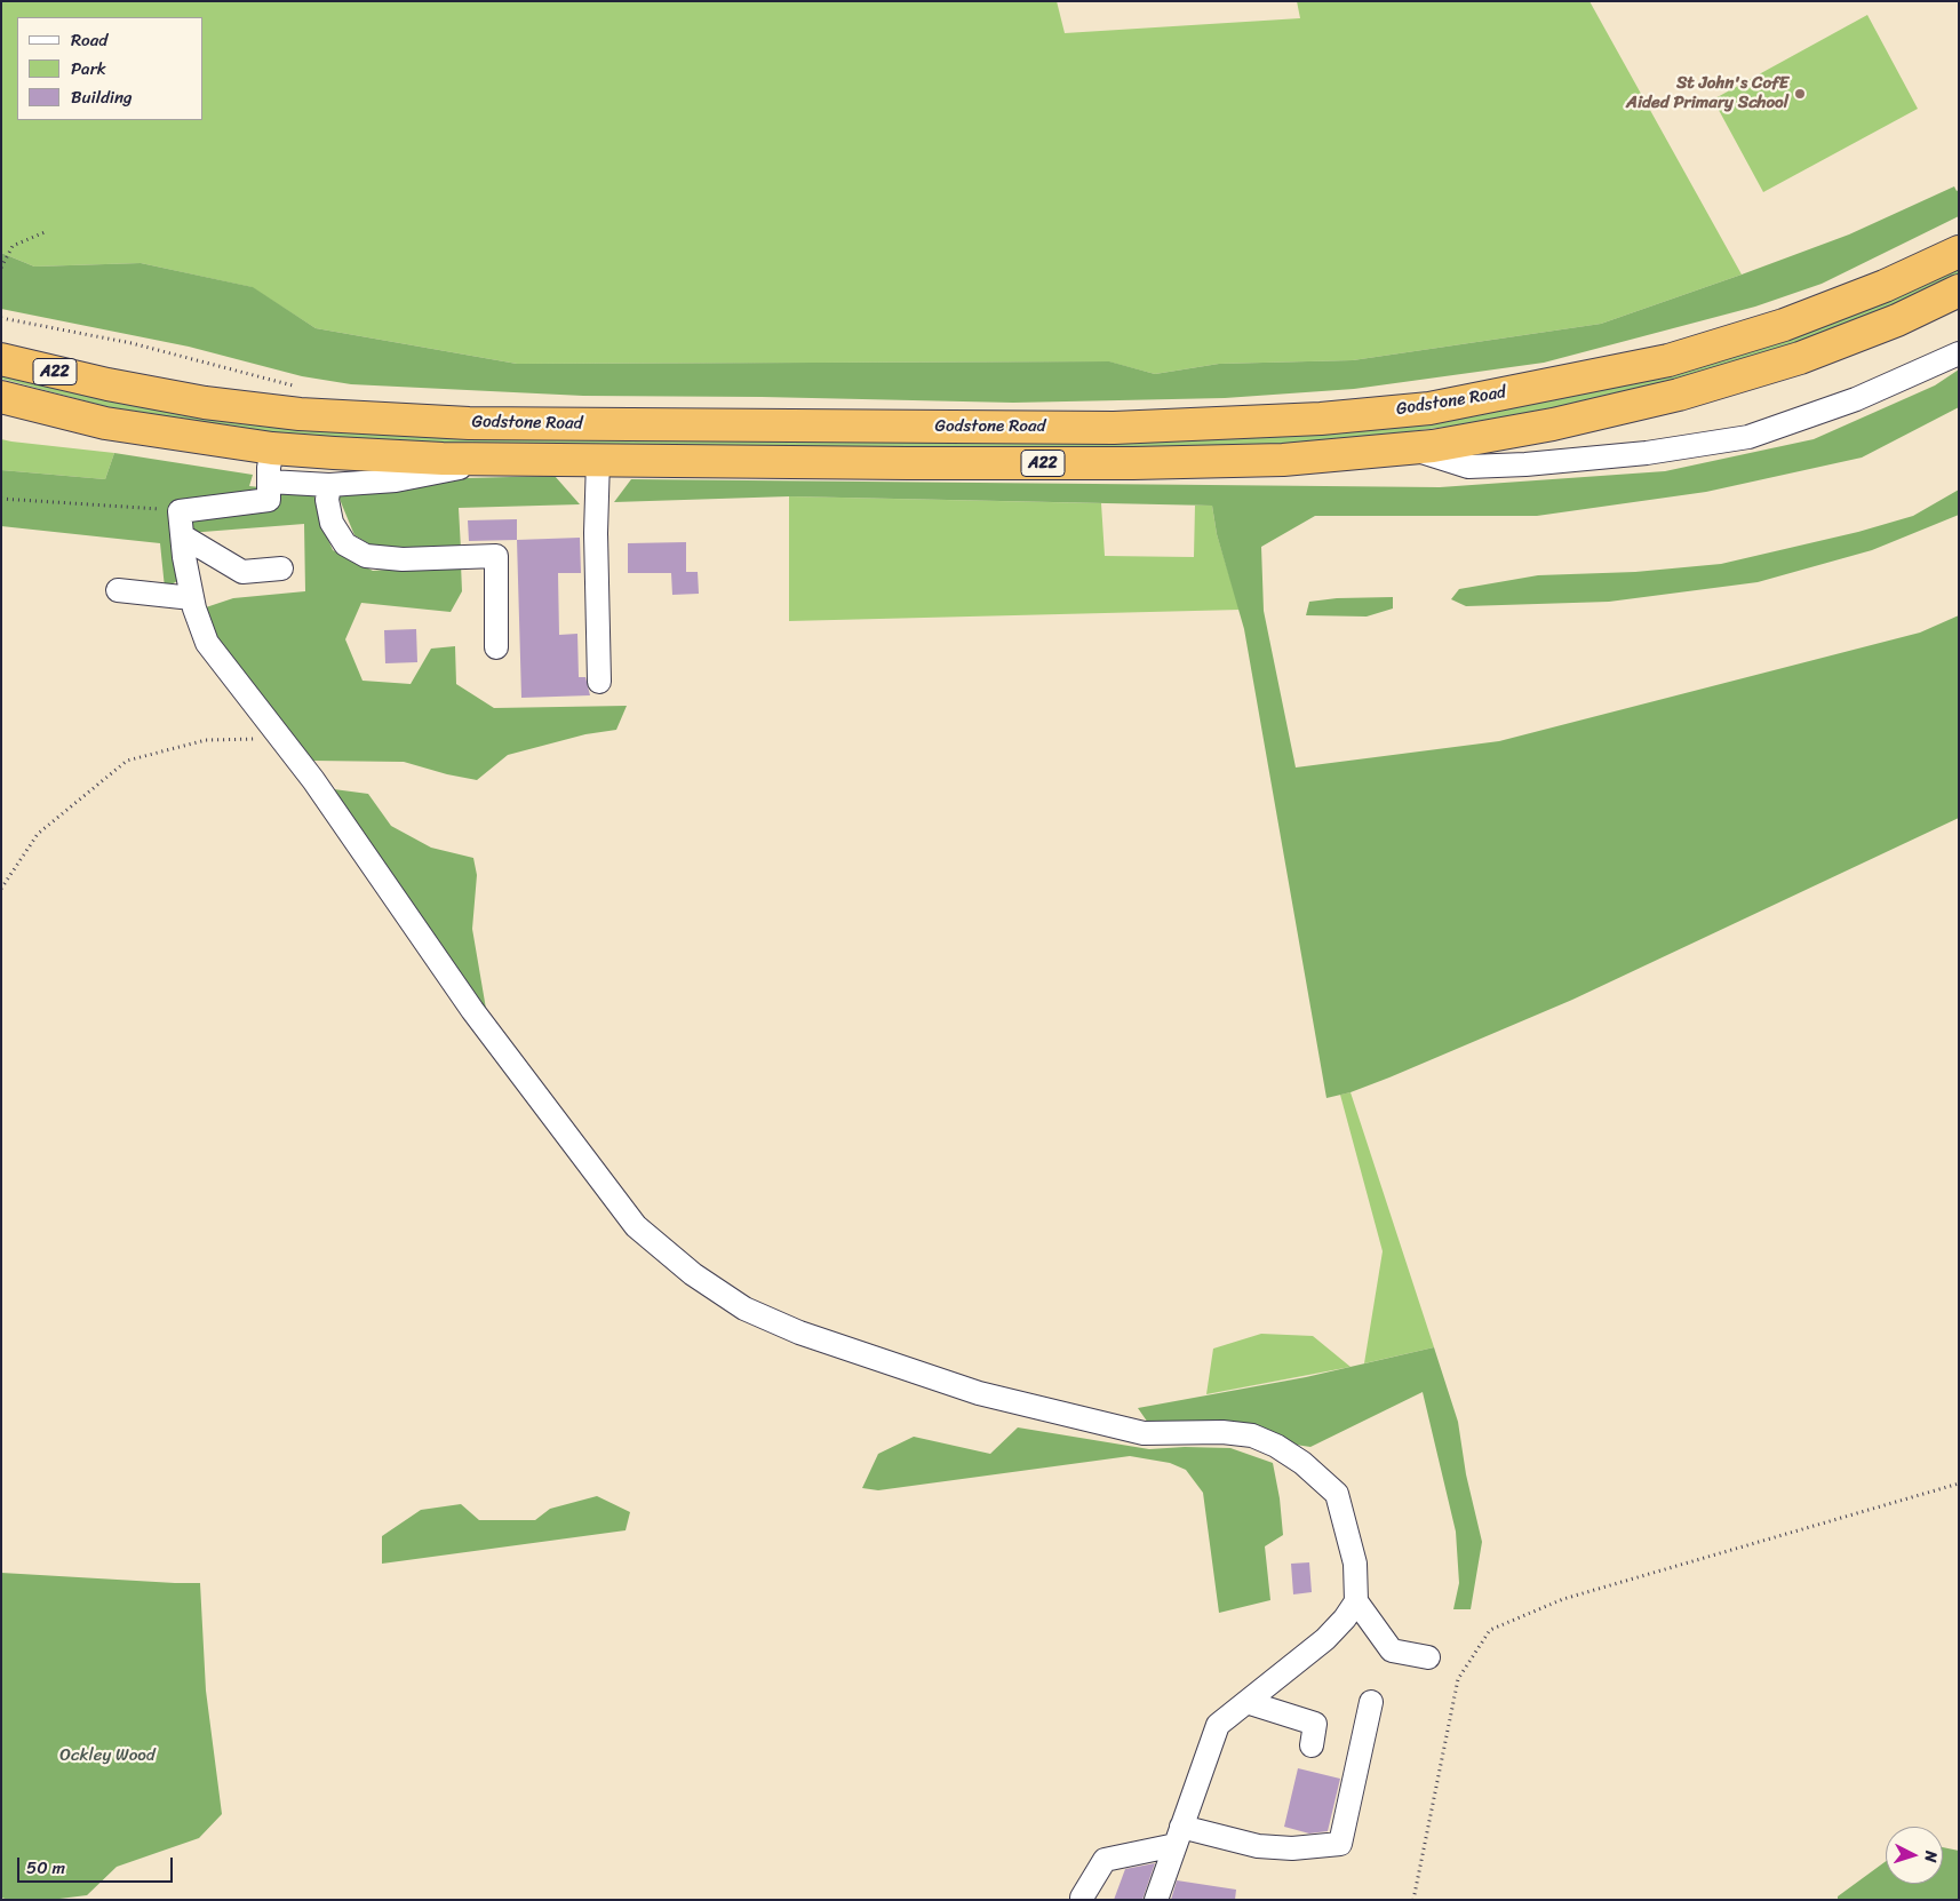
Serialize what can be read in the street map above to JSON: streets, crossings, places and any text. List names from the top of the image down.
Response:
{
  "streets": {
    "highway": ["A22", "Godstone Road"]
  },
  "parks": ["Ockley Wood"],
  "places": ["St John's CofE Aided Primary School"],
  "legend": ["Road", "Park", "Building"],
  "scale_bar": "50 m",
  "north": "right"
}
